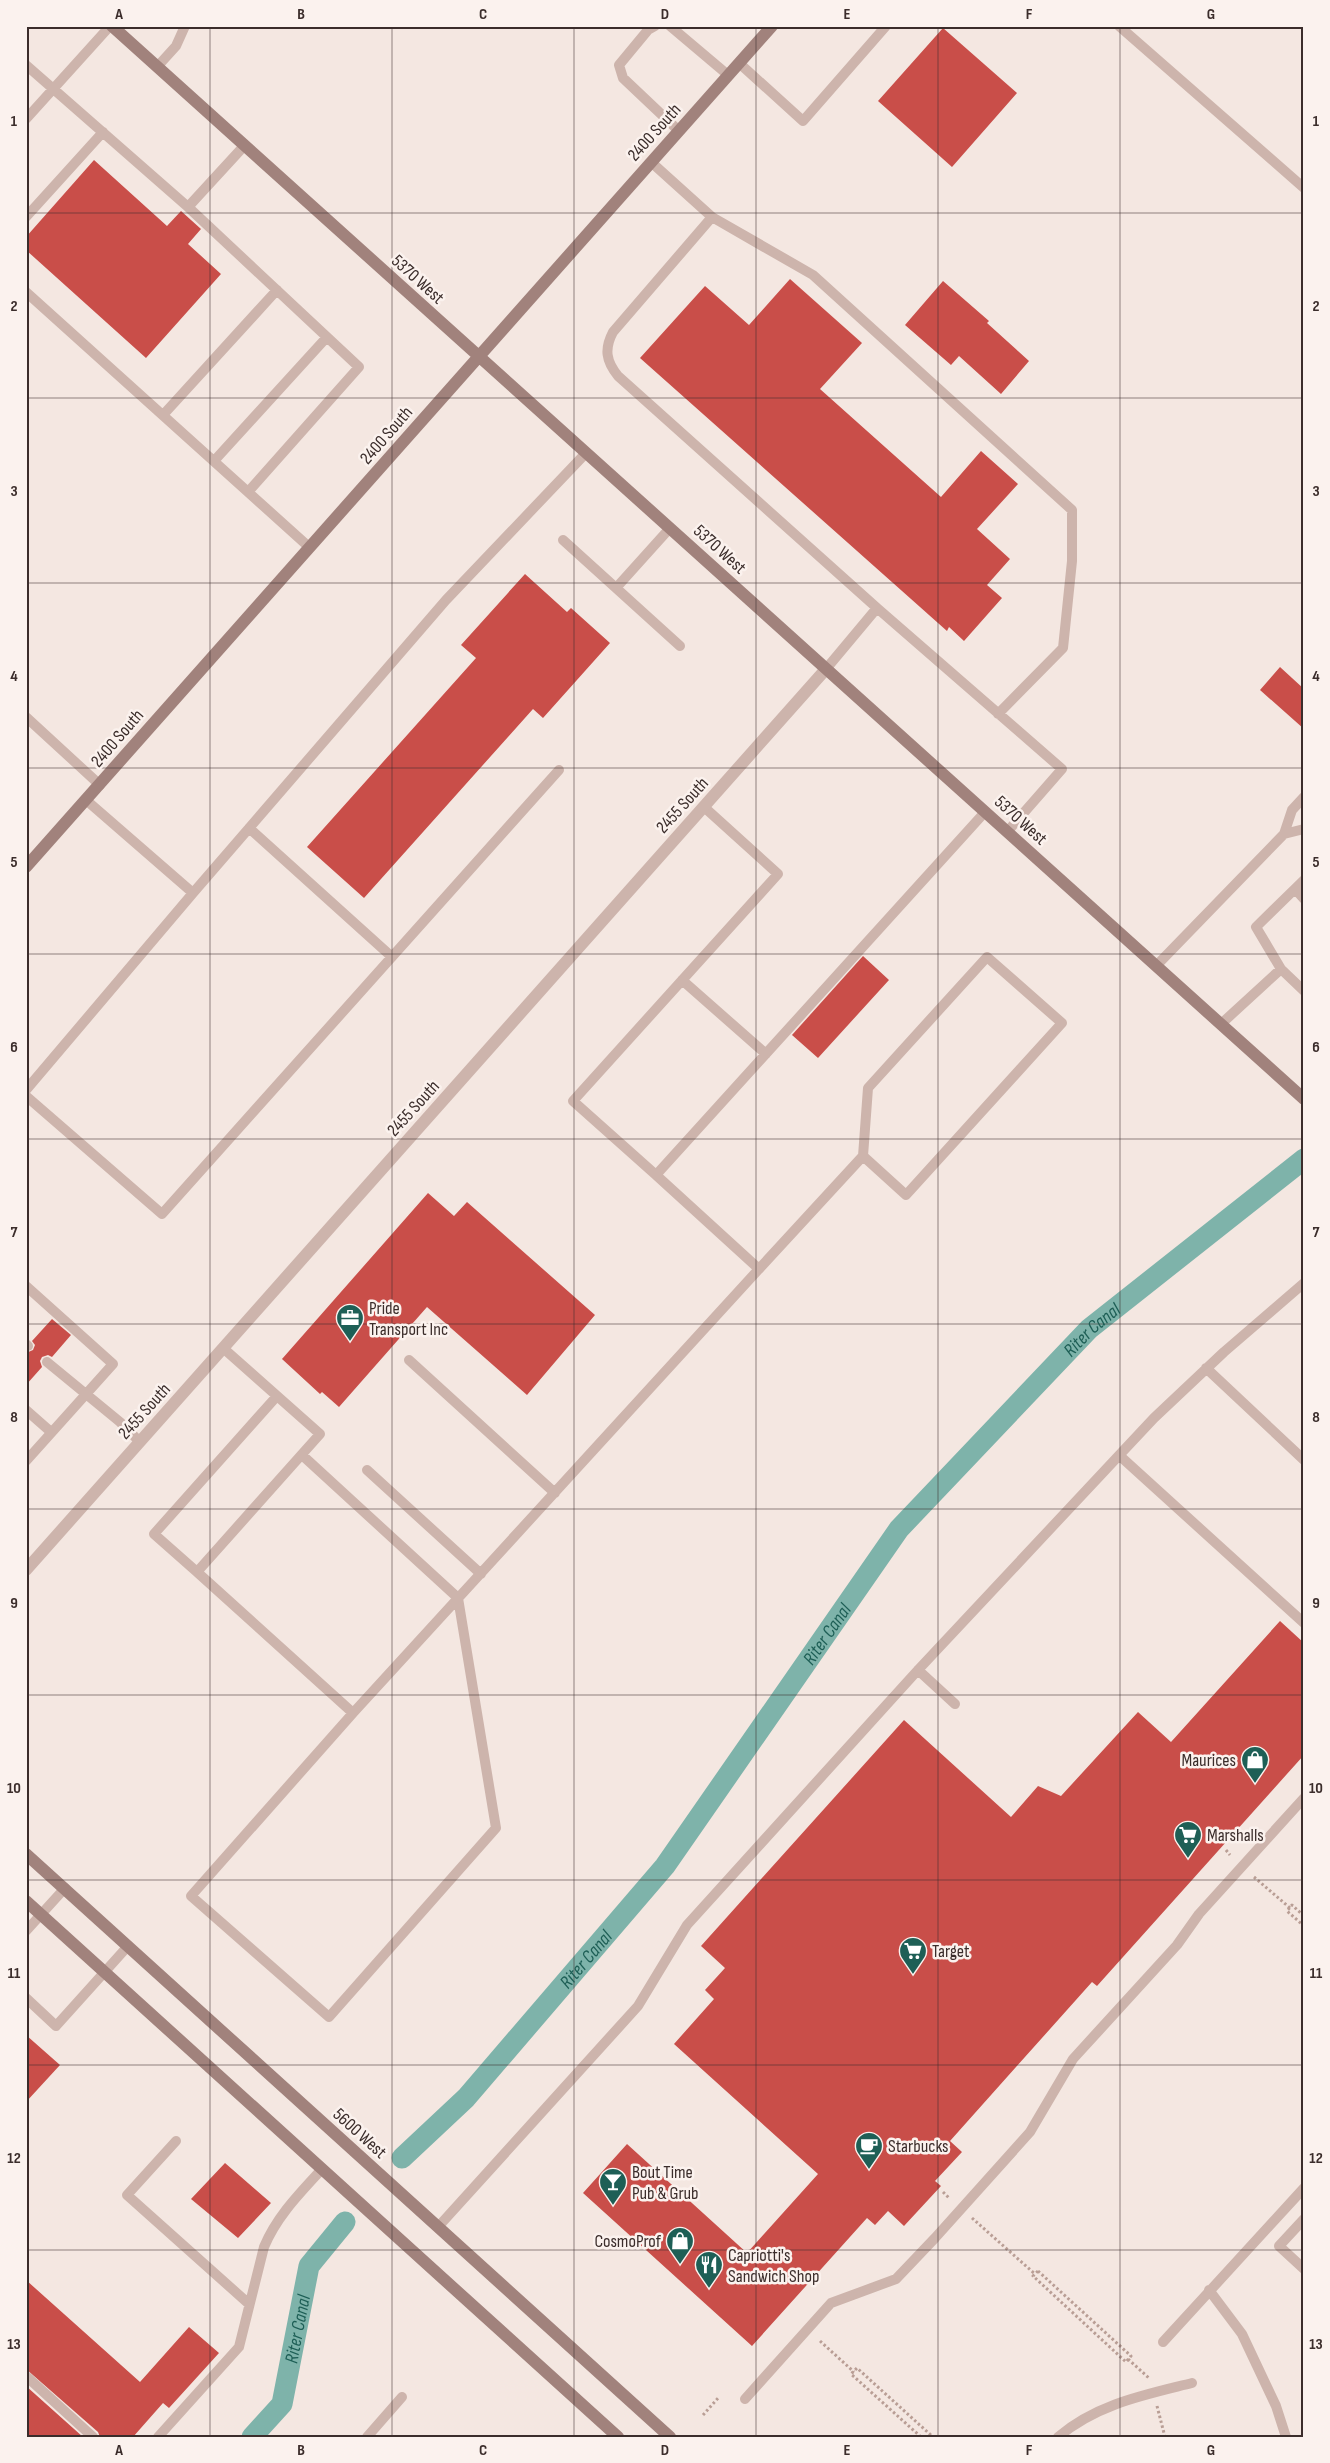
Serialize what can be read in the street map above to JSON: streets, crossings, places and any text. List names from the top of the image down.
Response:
{
  "streets": {
    "street": [
      "2400 South",
      "5370 West",
      "2455 South",
      "5600 West"
    ]
  },
  "crossings": [
    ["2400 South", "5370 West"],
    ["5370 West", "2455 South"]
  ],
  "water": ["Riter Canal"],
  "places": {
    "office": ["Pride Transport Inc"],
    "shop": ["Maurices", "CosmoProf"],
    "supermarket": ["Marshalls", "Target"],
    "cafe": ["Starbucks"],
    "bar": ["Bout Time Pub & Grub"],
    "restaurant": ["Capriotti's Sandwich Shop"]
  },
  "grid": {
    "columns": [
      "A",
      "B",
      "C",
      "D",
      "E",
      "F",
      "G"
    ],
    "rows": [
      "1",
      "2",
      "3",
      "4",
      "5",
      "6",
      "7",
      "8",
      "9",
      "10",
      "11",
      "12",
      "13"
    ]
  }
}
